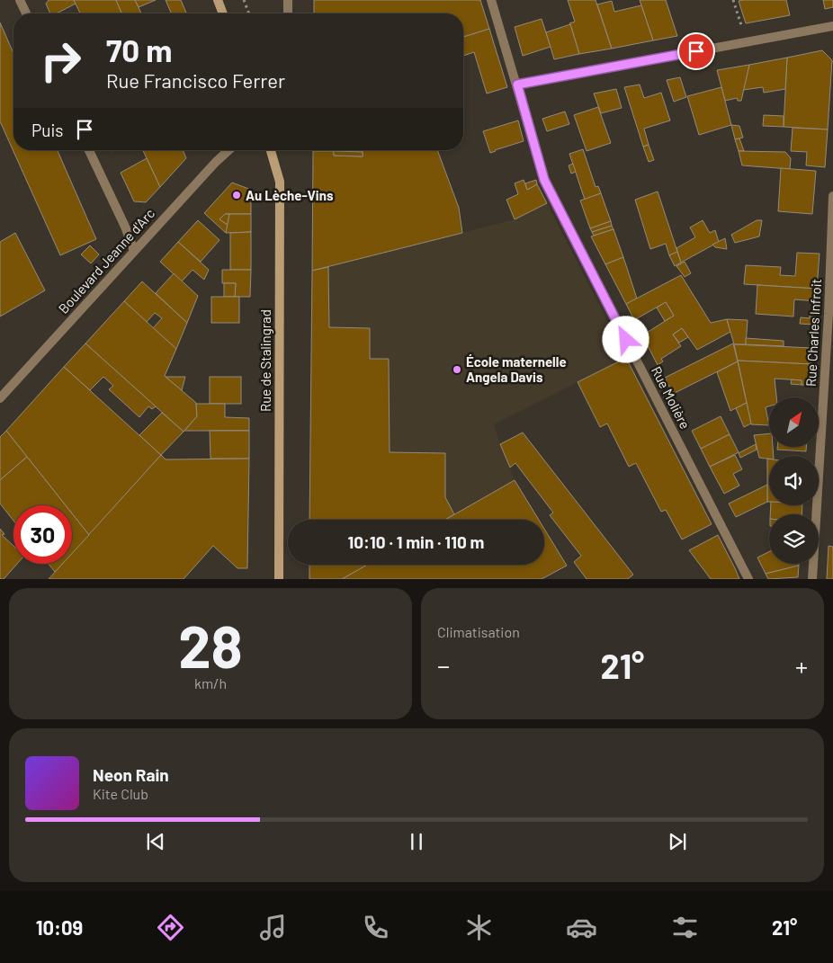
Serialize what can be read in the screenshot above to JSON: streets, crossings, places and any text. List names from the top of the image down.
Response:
{
  "streets": {
    "main road": ["Rue de Stalingrad"],
    "street": ["Boulevard Jeanne d'Arc", "Rue Charles Infroit", "Rue Molière"]
  },
  "places": ["Au Lèche-Vins", "École maternelle Angela Davis"],
  "north": "top right",
  "page": {
    "turn": ["70 m", "Rue Francisco Ferrer"],
    "then": "Puis",
    "limit": "30",
    "trip": "10:10 · 1 min · 110 m",
    "tile": [
      ["28", "km/h"],
      "Climatisation"
    ],
    "heat": ["−", "21°", "+"],
    "song": ["Neon Rain", "Kite Club"],
    "tabs": ["10:09", "21°"]
  }
}
